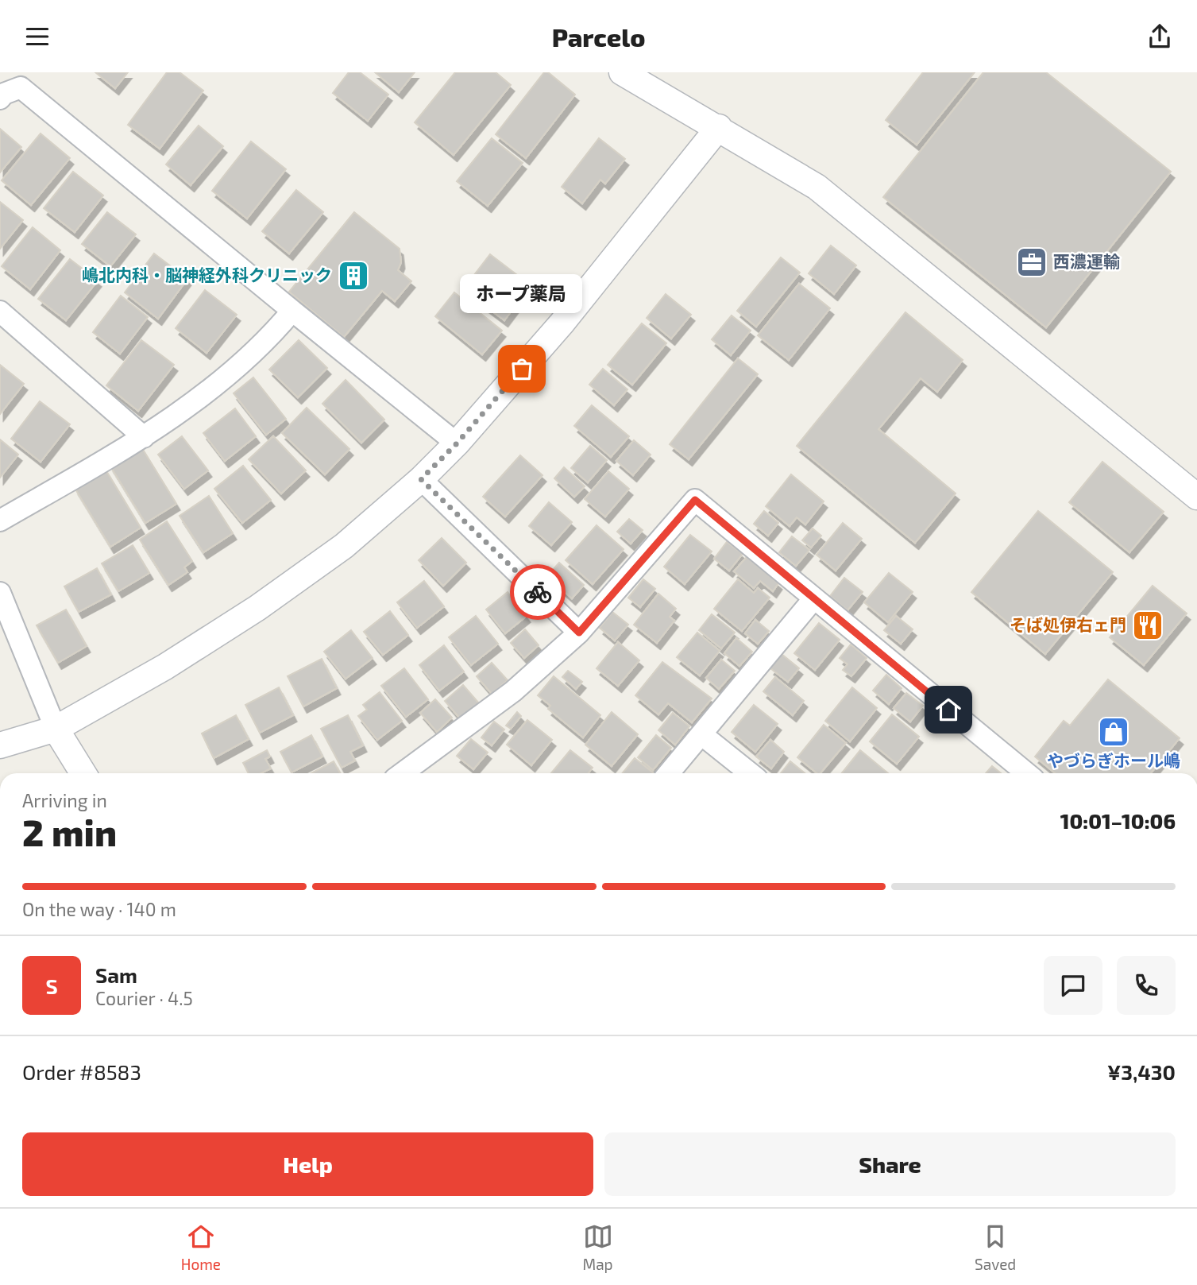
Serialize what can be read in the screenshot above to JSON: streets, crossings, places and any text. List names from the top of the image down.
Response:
{
  "places": {
    "office": ["西濃運輸"],
    "building": ["嶋北内科・脳神経外科クリニック"],
    "other": ["ホープ薬局"],
    "restaurant": ["そば処伊右ェ門"],
    "shop": ["やづらぎホール嶋"]
  },
  "page": {
    "header": "Parcelo",
    "bubble": "ホープ薬局",
    "heading": ["2 min", "Arriving in", "10:01–10:06"],
    "panel": [
      "Sam",
      "Courier · 4.5",
      "Order #8583",
      "¥3,430"
    ],
    "bar": "On the way · 140 m",
    "round": "S",
    "buttons": ["Help", "Share"],
    "tabs": ["Home", "Map", "Saved"]
  }
}
